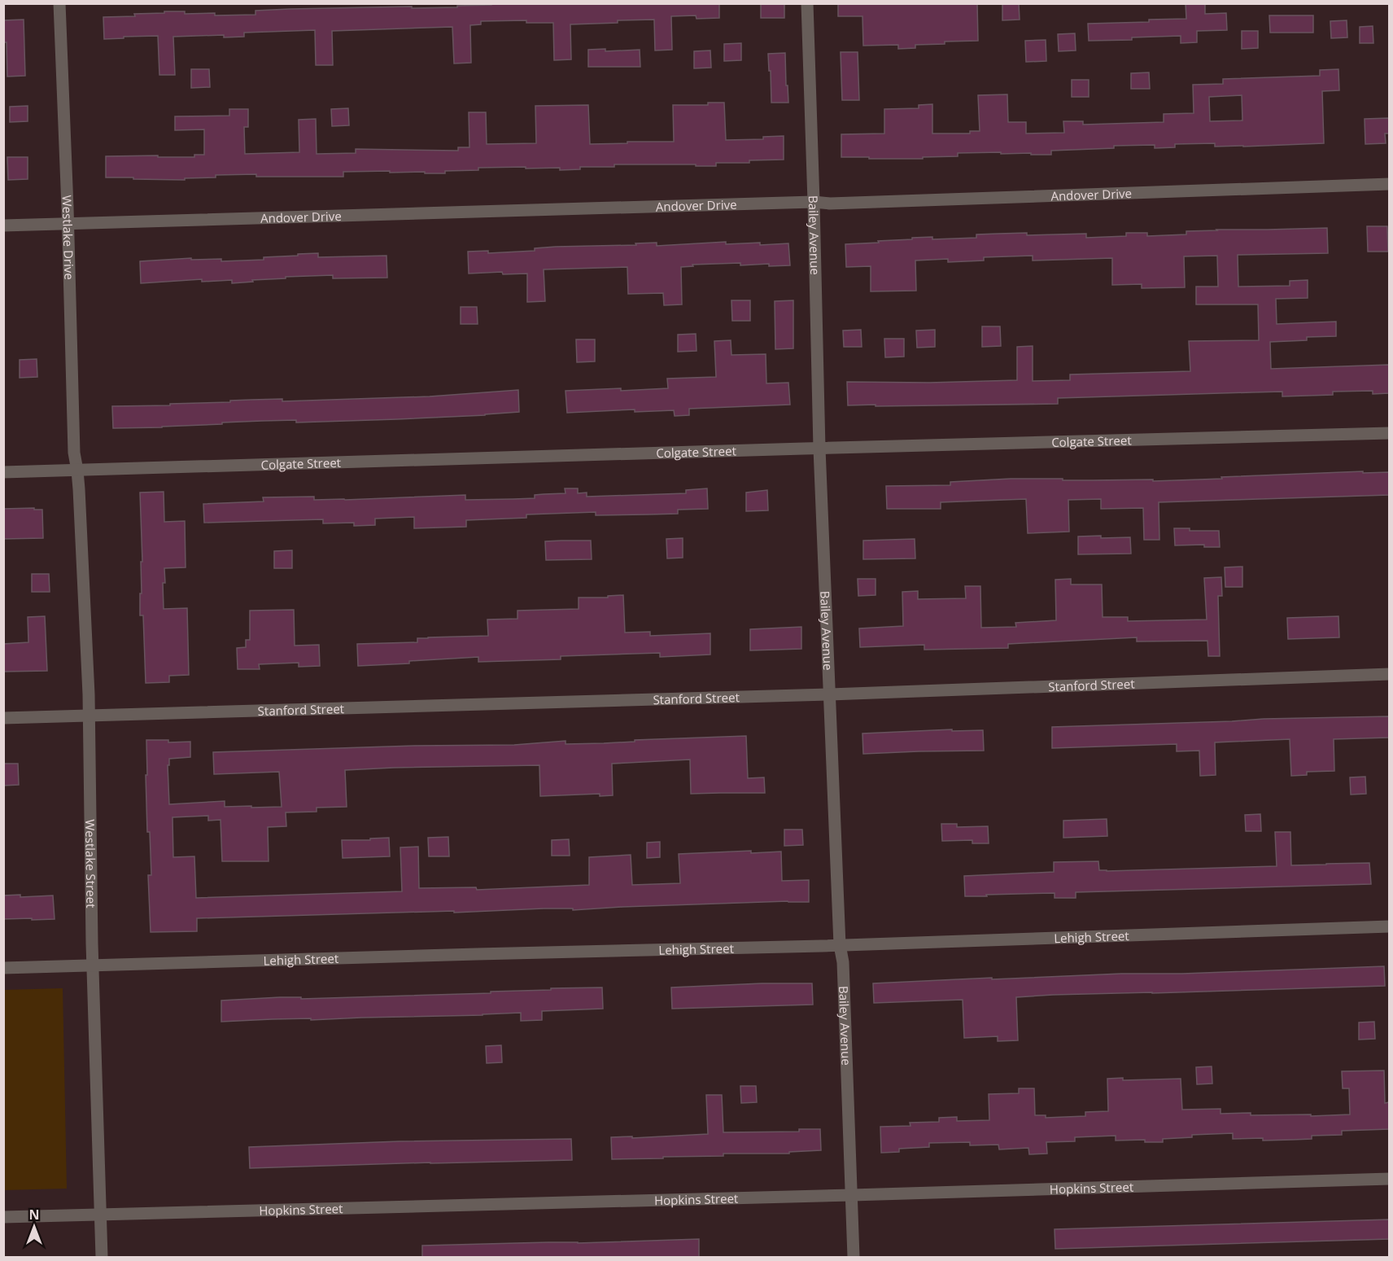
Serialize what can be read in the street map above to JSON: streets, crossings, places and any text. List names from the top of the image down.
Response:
{
  "streets": {
    "street": [
      "Andover Drive",
      "Bailey Avenue",
      "Westlake Drive",
      "Colgate Street",
      "Stanford Street",
      "Westlake Street",
      "Lehigh Street",
      "Hopkins Street"
    ]
  },
  "crossings": [
    ["Andover Drive", "Bailey Avenue"],
    ["Andover Drive", "Westlake Drive"],
    ["Bailey Avenue", "Colgate Street"],
    ["Bailey Avenue", "Stanford Street"],
    ["Bailey Avenue", "Lehigh Street"],
    ["Bailey Avenue", "Hopkins Street"],
    ["Westlake Drive", "Colgate Street"],
    ["Westlake Drive", "Westlake Street"],
    ["Colgate Street", "Westlake Street"],
    ["Stanford Street", "Westlake Street"],
    ["Westlake Street", "Lehigh Street"],
    ["Westlake Street", "Hopkins Street"]
  ],
  "north": "top"
}
